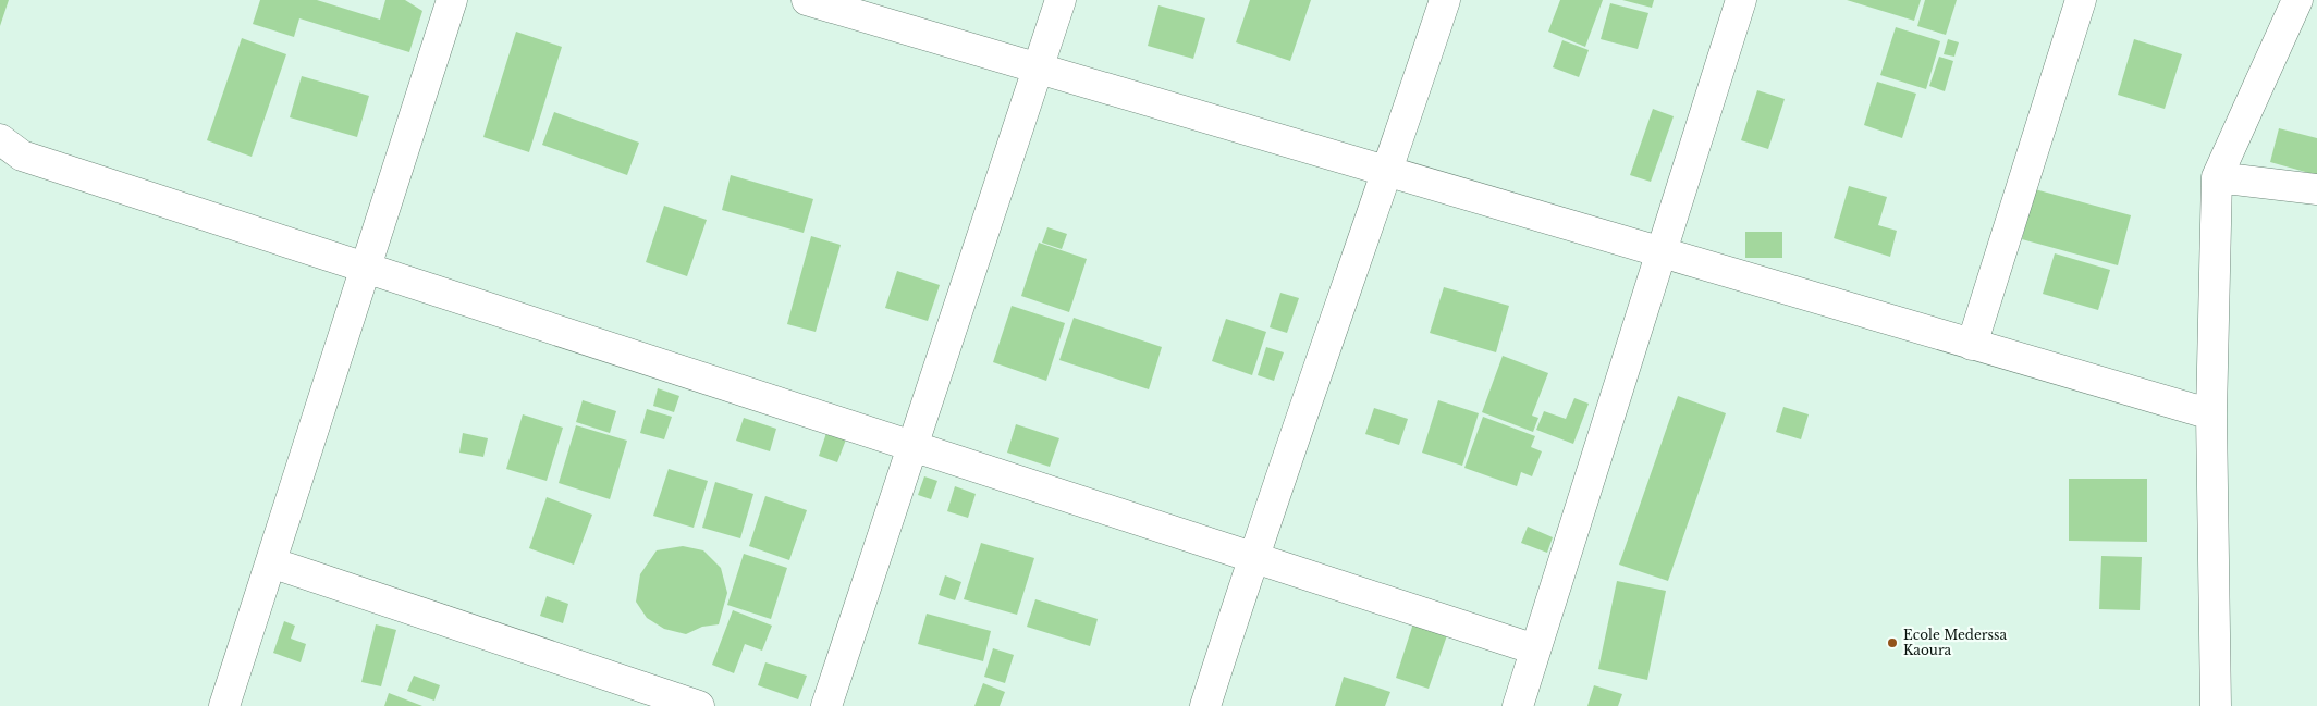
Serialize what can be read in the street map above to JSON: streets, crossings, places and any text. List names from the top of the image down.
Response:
{
  "places": ["Ecole Mederssa Kaoura"]
}
